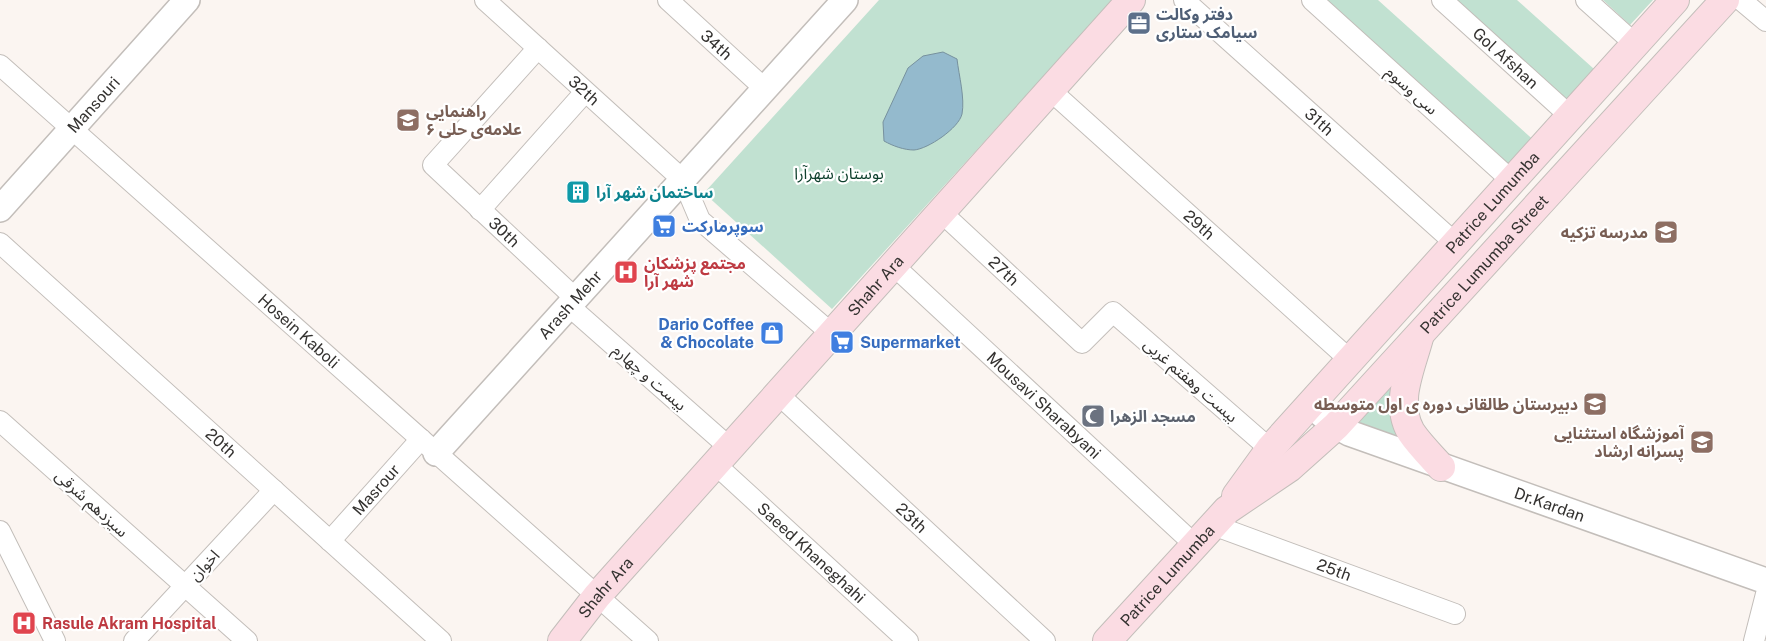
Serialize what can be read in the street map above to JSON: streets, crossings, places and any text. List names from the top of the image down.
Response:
{
  "streets": {
    "main road": ["Patrice Lumumba", "Patrice Lumumba Street", "Shahr Ara"],
    "street": [
      "34th",
      "Gol Afshan",
      "32th",
      "سی وسوم",
      "Mansouri",
      "31th",
      "29th",
      "30th",
      "27th",
      "Arash Mehr",
      "Hosein Kaboli",
      "بیست و چهارم",
      "بیست وهفتم غربی",
      "Mousavi Sharabyani",
      "20th",
      "Masrour",
      "سیزدهم شرقی",
      "Dr.Kardan",
      "23th",
      "Saeed Khaneghahi",
      "اخوان",
      "25th"
    ]
  },
  "crossings": [
    ["34th", "Arash Mehr"],
    ["Gol Afshan", "Patrice Lumumba"],
    ["32th", "30th"],
    ["32th", "Arash Mehr"],
    ["سی وسوم", "Patrice Lumumba"],
    ["Mansouri", "Hosein Kaboli"],
    ["31th", "Patrice Lumumba"],
    ["Patrice Lumumba", "29th"],
    ["Patrice Lumumba", "Patrice Lumumba Street"],
    ["Patrice Lumumba", "بیست وهفتم غربی"],
    ["Patrice Lumumba", "Mousavi Sharabyani"],
    ["Patrice Lumumba", "Dr.Kardan"],
    ["Patrice Lumumba", "25th"],
    ["29th", "Shahr Ara"],
    ["30th", "Arash Mehr"],
    ["30th", "بیست و چهارم"],
    ["Patrice Lumumba Street", "Mousavi Sharabyani"],
    ["Patrice Lumumba Street", "Dr.Kardan"],
    ["Patrice Lumumba Street", "25th"],
    ["27th", "Shahr Ara"],
    ["27th", "بیست وهفتم غربی"],
    ["Shahr Ara", "Hosein Kaboli"],
    ["Shahr Ara", "بیست و چهارم"],
    ["Shahr Ara", "Mousavi Sharabyani"],
    ["Shahr Ara", "23th"],
    ["Shahr Ara", "Saeed Khaneghahi"],
    ["Arash Mehr", "Hosein Kaboli"],
    ["Arash Mehr", "بیست و چهارم"],
    ["Arash Mehr", "Masrour"],
    ["Hosein Kaboli", "Masrour"],
    ["بیست و چهارم", "Saeed Khaneghahi"],
    ["Mousavi Sharabyani", "25th"],
    ["20th", "Masrour"],
    ["20th", "اخوان"],
    ["سیزدهم شرقی", "اخوان"]
  ],
  "parks": ["بوستان شهرآرا"],
  "places": {
    "office": ["دفتر وکالت سیامک ستاری"],
    "school or university": [
      "راهنمایی علامه‌ی حلی ۶",
      "مدرسه تزکیه",
      "دبیرستان طالقانی دوره ی اول متوسطه",
      "آموزشگاه استثنایی پسرانه ارشاد"
    ],
    "building": ["ساختمان شهر آرا"],
    "supermarket": ["سوپرماركت", "Supermarket"],
    "hospital": ["مجتمع پزشکان شهر آرا", "Rasule Akram Hospital"],
    "shop": ["Dario Coffee & Chocolate"],
    "mosque": ["مسجد الزهرا"]
  }
}
